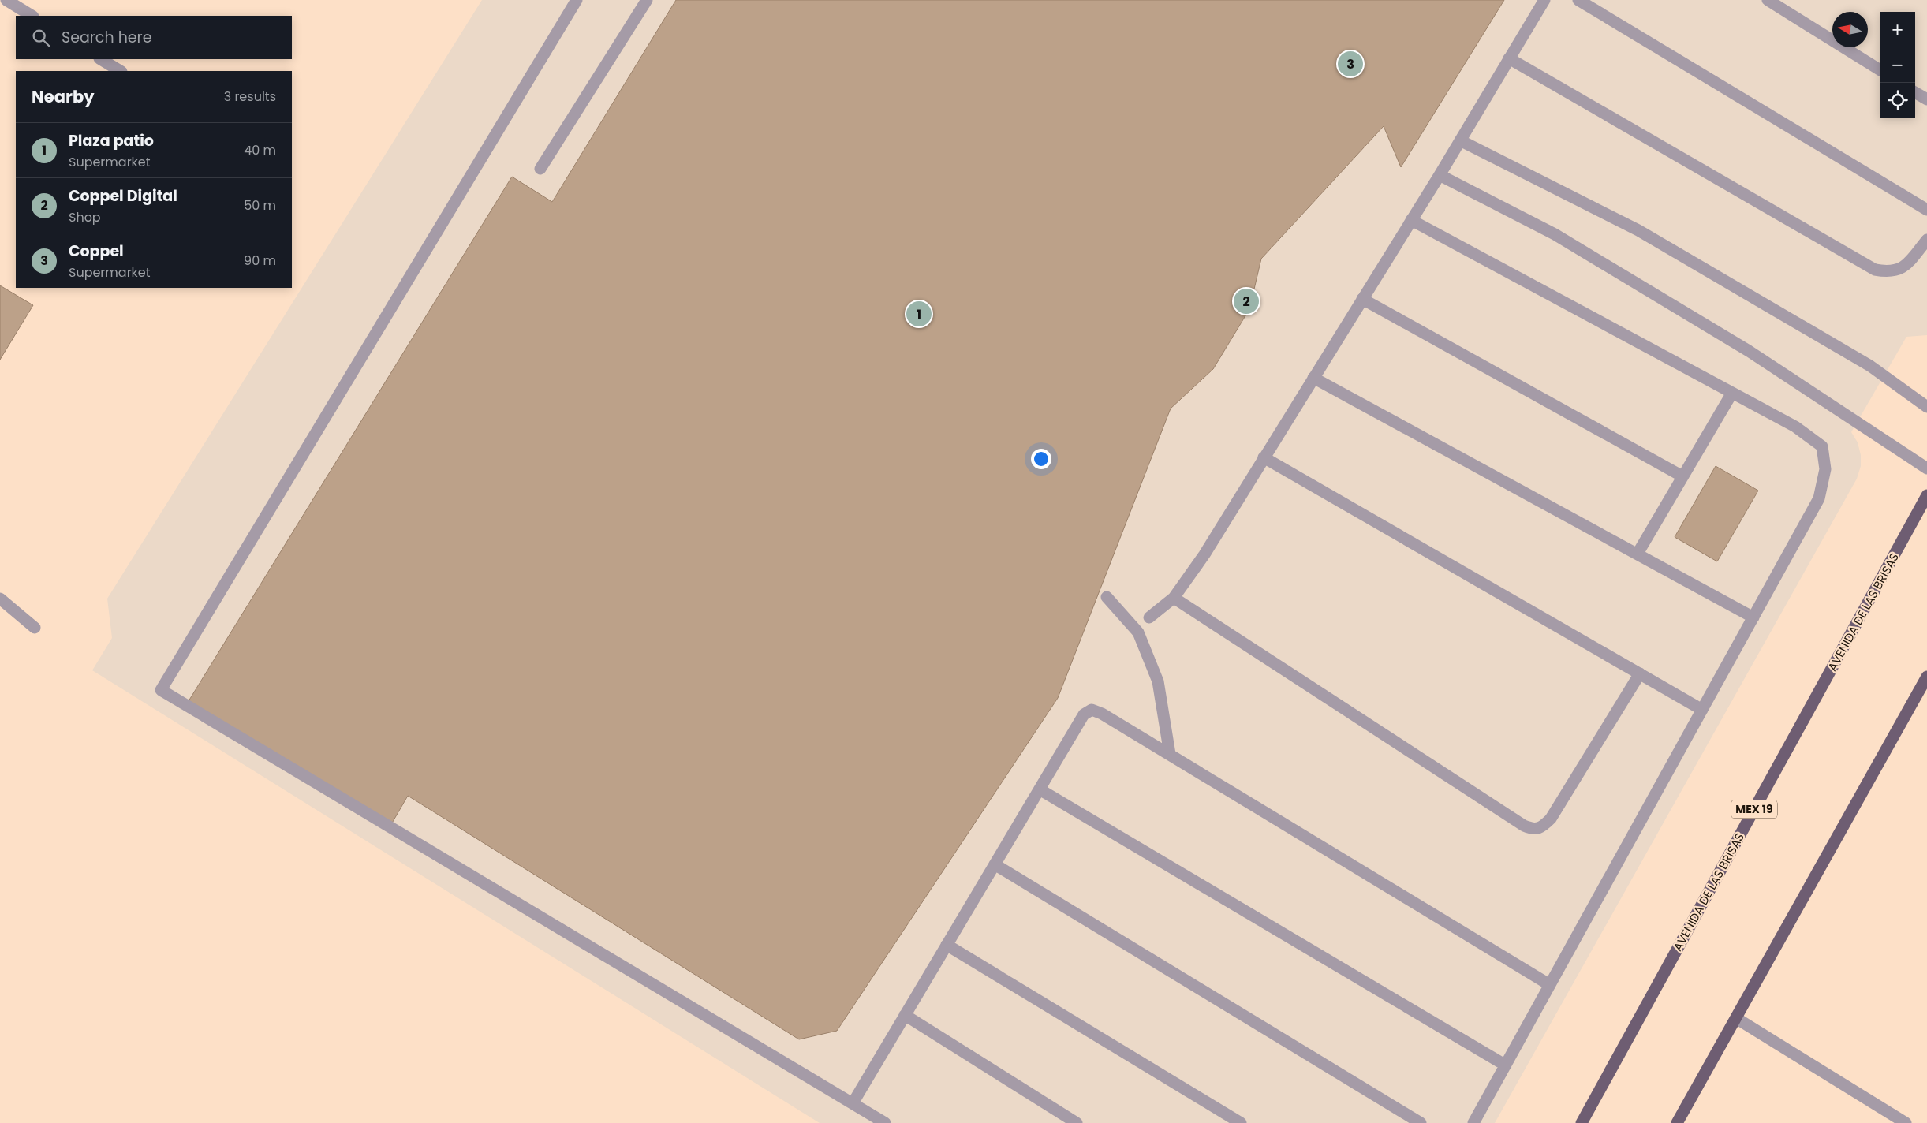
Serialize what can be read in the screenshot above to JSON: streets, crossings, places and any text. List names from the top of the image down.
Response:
{
  "streets": {
    "main road": ["AVENIDA DE LAS BRISAS", "MEX 19"]
  },
  "north": "left",
  "page": {
    "map_buttons": ["+", "−"],
    "search": "Search here",
    "pins": ["3", "2", "1"],
    "heading": ["Nearby", "3 results"],
    "list": [
      {
        "mark": "1",
        "name": "Plaza patio",
        "note": "Supermarket",
        "value": "40 m"
      },
      {
        "mark": "2",
        "name": "Coppel Digital",
        "note": "Shop",
        "value": "50 m"
      },
      {
        "mark": "3",
        "name": "Coppel",
        "note": "Supermarket",
        "value": "90 m"
      }
    ]
  }
}
